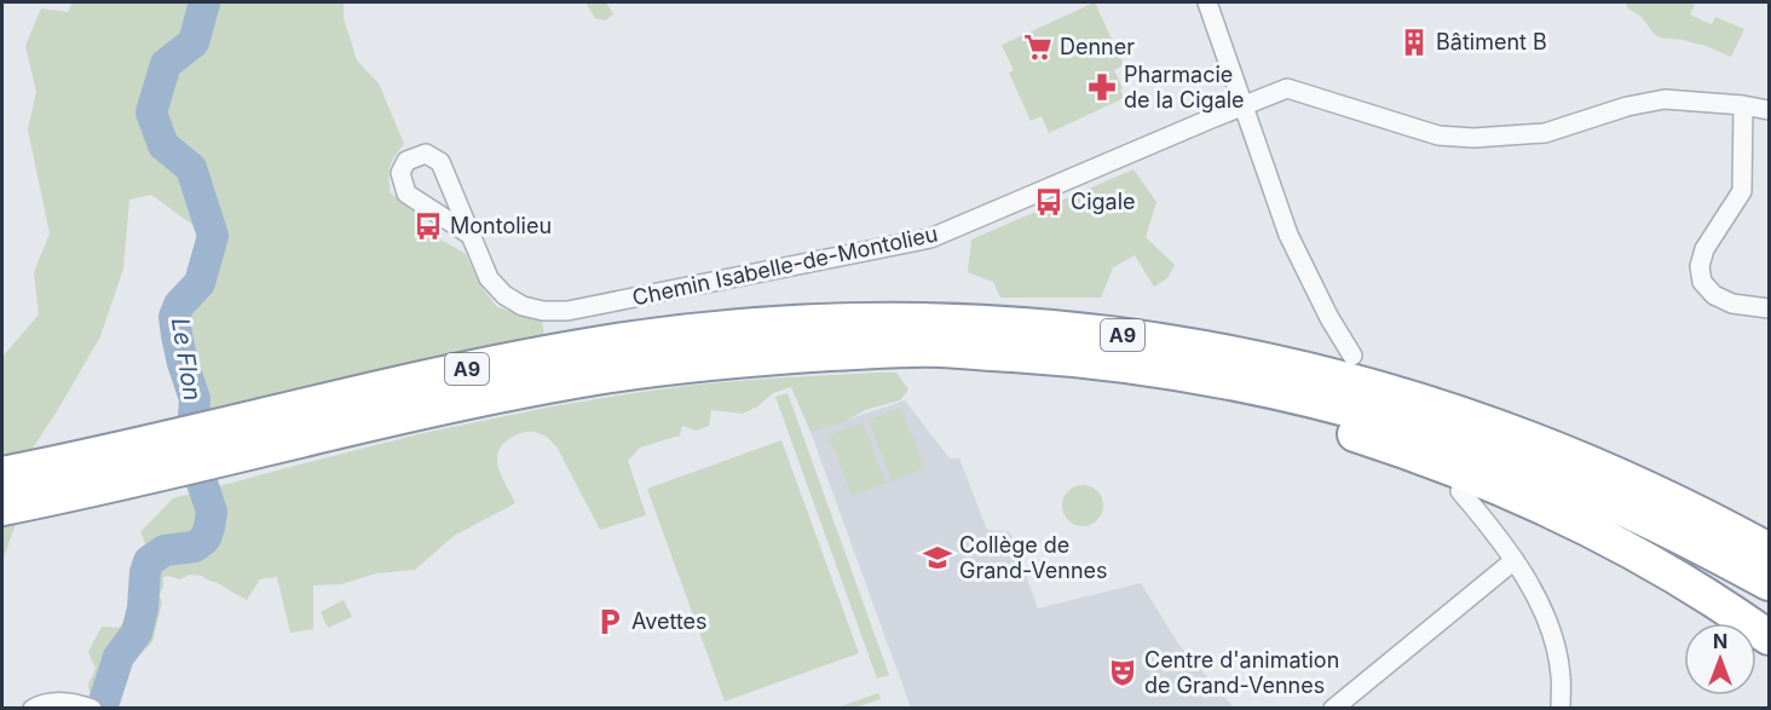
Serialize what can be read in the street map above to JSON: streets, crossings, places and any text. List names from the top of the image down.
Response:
{
  "streets": {
    "highway": ["A9"],
    "street": ["Chemin Isabelle-de-Montolieu"]
  },
  "water": ["Le Flon"],
  "places": {
    "building": ["Bâtiment B"],
    "supermarket": ["Denner"],
    "pharmacy": ["Pharmacie de la Cigale"],
    "bus stop": ["Cigale", "Montolieu"],
    "school or university": ["Collège de Grand-Vennes"],
    "parking": ["Avettes"],
    "theatre": ["Centre d'animation de Grand-Vennes"]
  },
  "north": "top"
}
